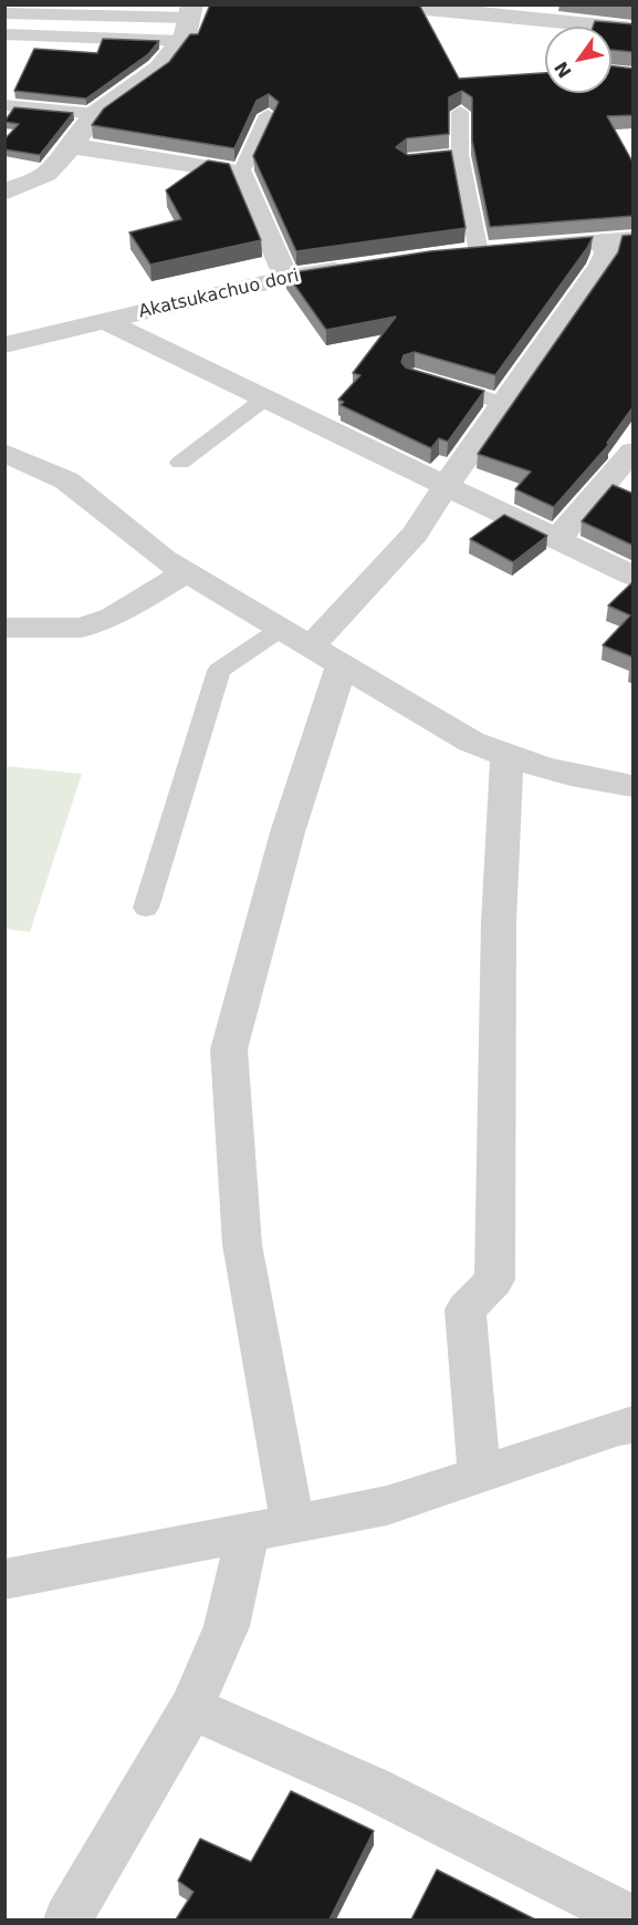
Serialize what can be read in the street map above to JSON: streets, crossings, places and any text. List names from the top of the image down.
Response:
{
  "streets": {
    "street": ["Akatsukachuo dori"]
  },
  "north": "bottom left"
}
